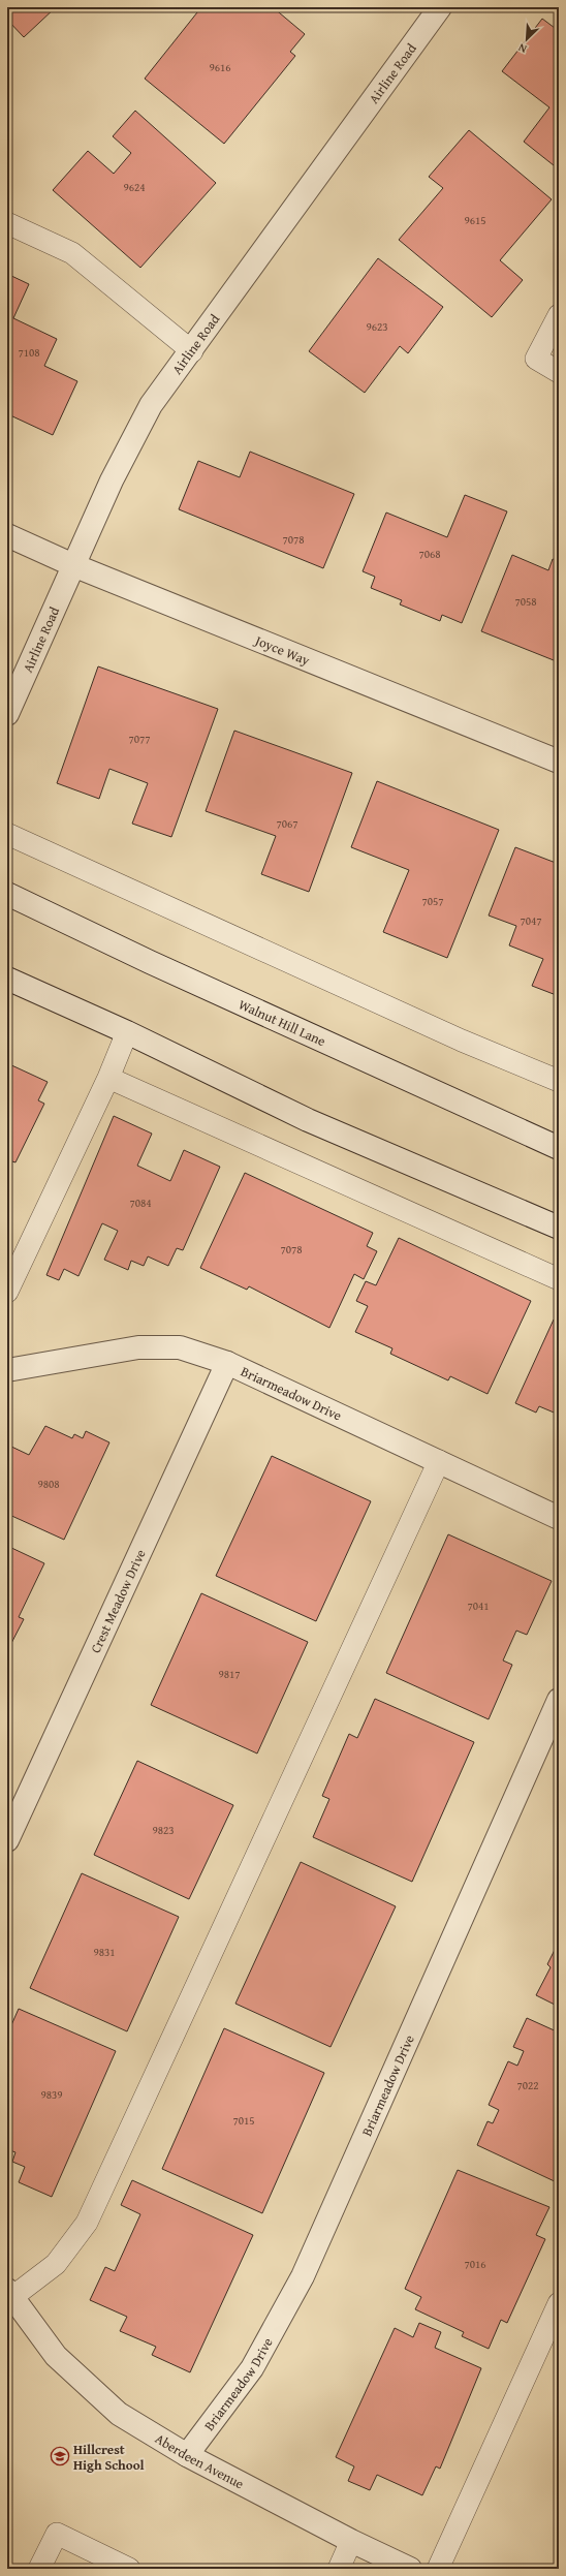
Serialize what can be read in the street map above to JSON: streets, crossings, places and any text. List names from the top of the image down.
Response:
{
  "streets": {
    "street": [
      "Airline Road",
      "Joyce Way",
      "Walnut Hill Lane",
      "Briarmeadow Drive",
      "Crest Meadow Drive",
      "Aberdeen Avenue"
    ]
  },
  "crossings": [
    ["Airline Road", "Joyce Way"],
    ["Briarmeadow Drive", "Crest Meadow Drive"],
    ["Briarmeadow Drive", "Aberdeen Avenue"]
  ],
  "places": {
    "school or university": ["Hillcrest High School"]
  },
  "house_numbers": [
    "9616",
    "9624",
    "9615",
    "9623",
    "7108",
    "7078",
    "7068",
    "7058",
    "7077",
    "7067",
    "7057",
    "7047",
    "7084",
    "7078",
    "9808",
    "7041",
    "9817",
    "9823",
    "9831",
    "7022",
    "9839",
    "7015",
    "7016"
  ],
  "north": "bottom left"
}
